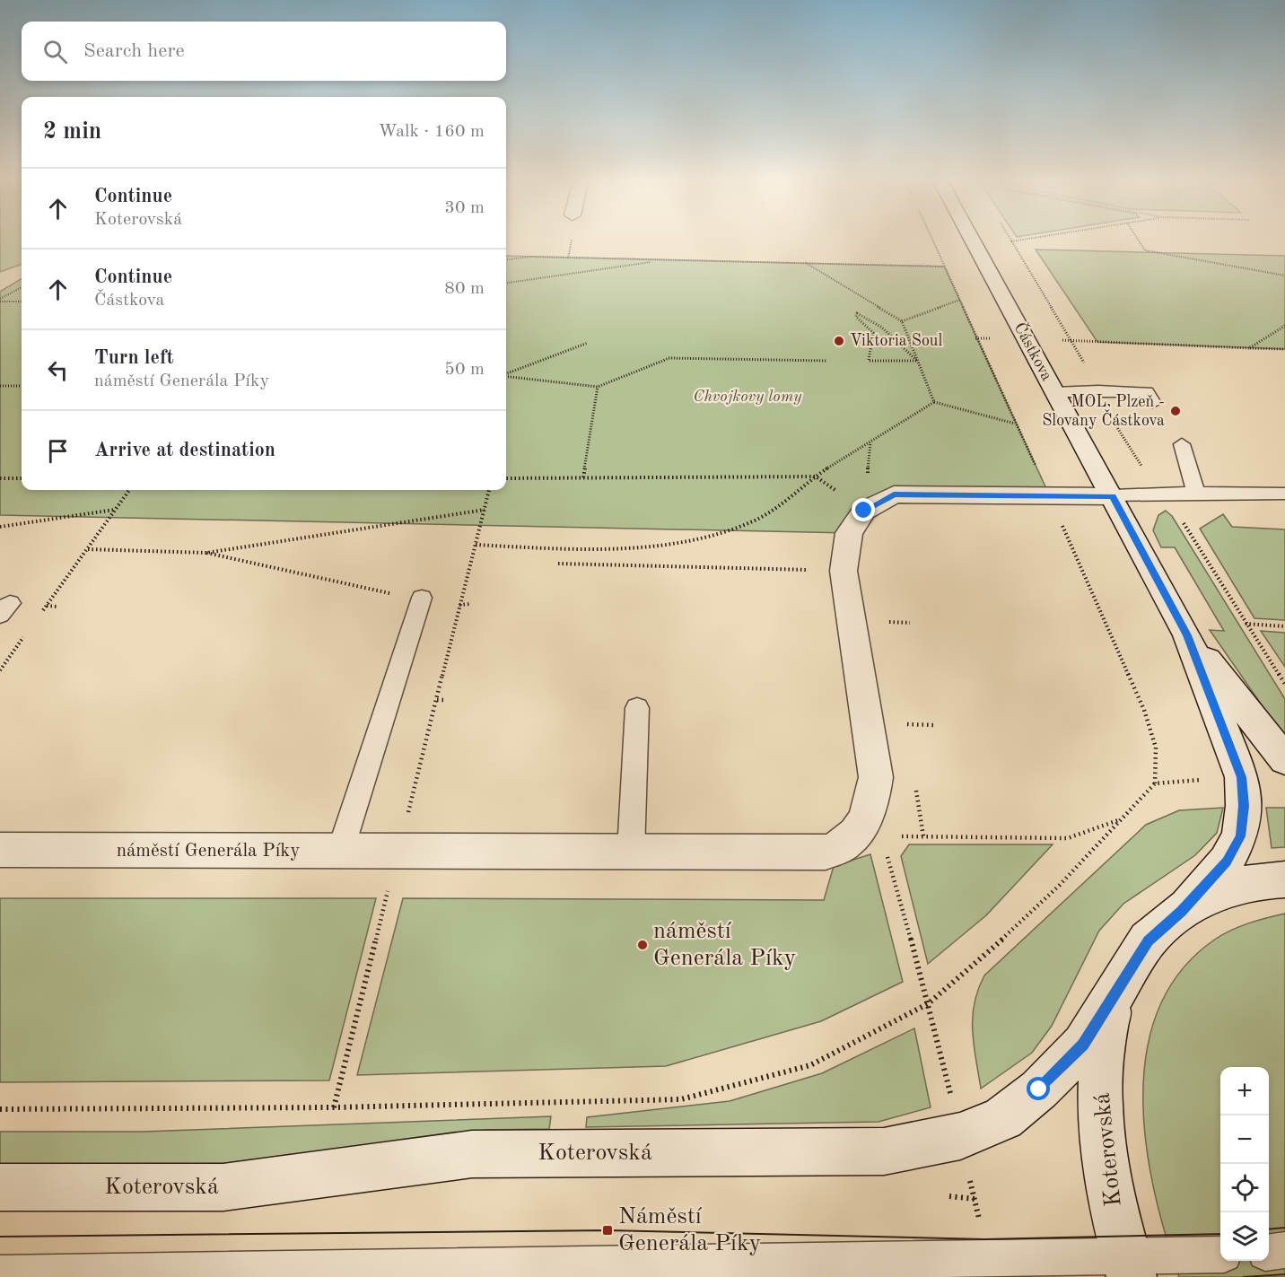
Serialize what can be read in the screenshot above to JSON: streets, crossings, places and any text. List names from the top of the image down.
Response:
{
  "streets": {
    "street": ["Částkova", "náměstí Generála Píky", "Koterovská"]
  },
  "crossings": [
    ["Částkova", "Koterovská"]
  ],
  "parks": ["Chvojkovy lomy"],
  "places": {
    "other": ["Viktoria Soul", "MOL, Plzeň - Slovany Částkova", "náměstí Generála Píky"],
    "transit": ["Náměstí Generála Píky"]
  },
  "page": {
    "search": "Search here",
    "heading": ["2 min", "Walk · 160 m"],
    "list": [
      ["Continue", "Koterovská", "30 m"],
      ["Continue", "Částkova", "80 m"],
      ["Turn left", "náměstí Generála Píky", "50 m"],
      "Arrive at destination"
    ],
    "map_buttons": ["+", "−"]
  }
}
